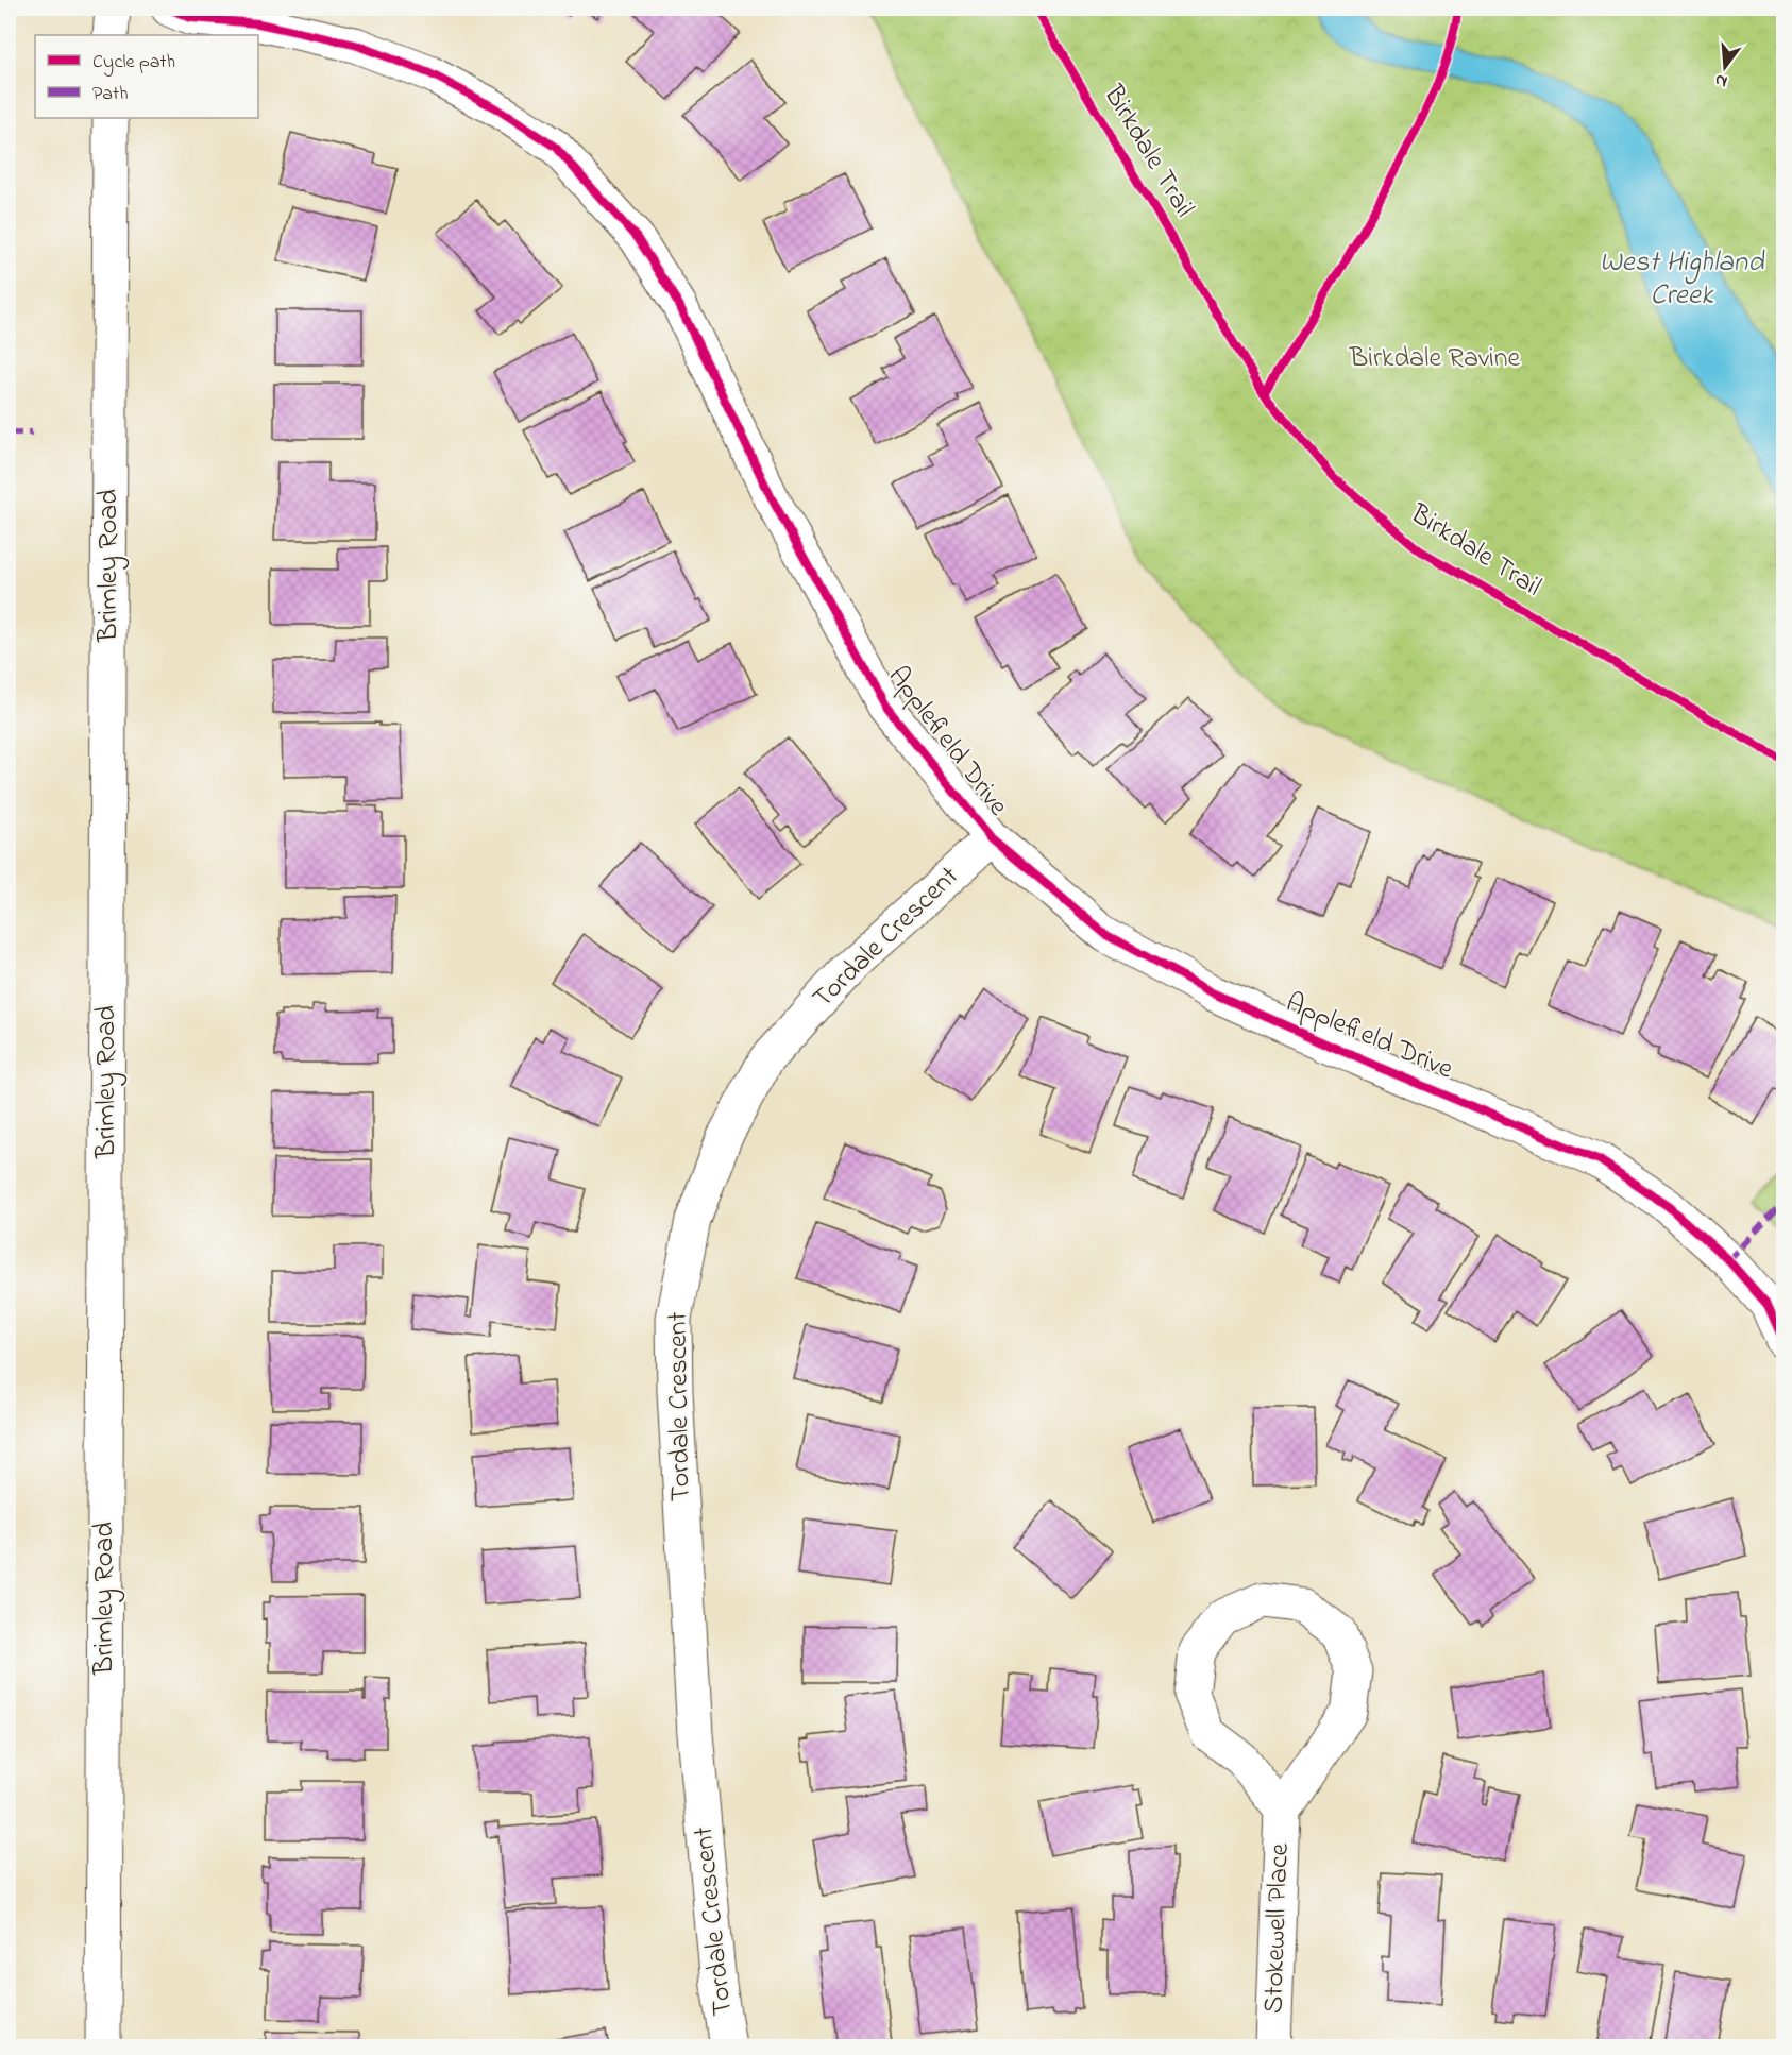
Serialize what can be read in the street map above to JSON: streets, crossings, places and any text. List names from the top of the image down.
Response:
{
  "streets": {
    "street": [
      "Brimley Road",
      "Applefield Drive",
      "Tordale Crescent",
      "Stokewell Place"
    ],
    "cycle path": ["Birkdale Trail"]
  },
  "crossings": [
    ["Applefield Drive", "Tordale Crescent"]
  ],
  "water": ["West Highland Creek"],
  "parks": ["Birkdale Ravine"],
  "legend": ["Cycle path", "Path"],
  "north": "bottom"
}
